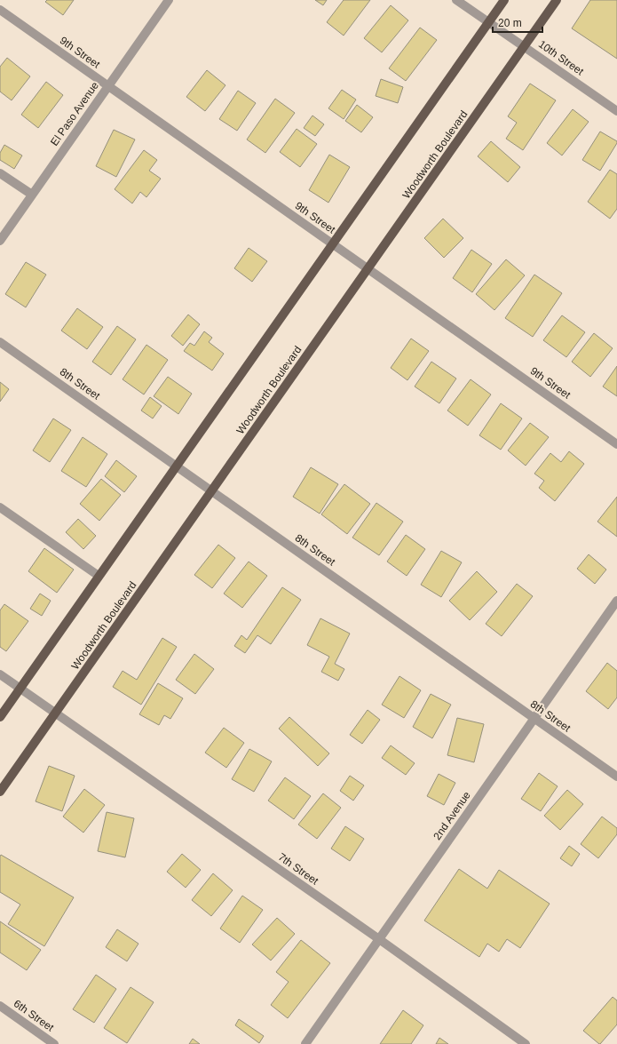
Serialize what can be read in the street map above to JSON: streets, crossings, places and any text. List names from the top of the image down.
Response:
{
  "streets": {
    "main road": ["Woodworth Boulevard"],
    "street": [
      "9th Street",
      "10th Street",
      "El Paso Avenue",
      "8th Street",
      "2nd Avenue",
      "7th Street",
      "6th Street"
    ]
  },
  "crossings": [
    ["9th Street", "El Paso Avenue"],
    ["9th Street", "Woodworth Boulevard"],
    ["10th Street", "Woodworth Boulevard"],
    ["Woodworth Boulevard", "8th Street"],
    ["Woodworth Boulevard", "7th Street"],
    ["8th Street", "2nd Avenue"],
    ["2nd Avenue", "7th Street"]
  ],
  "scale_bar": "20 m"
}
